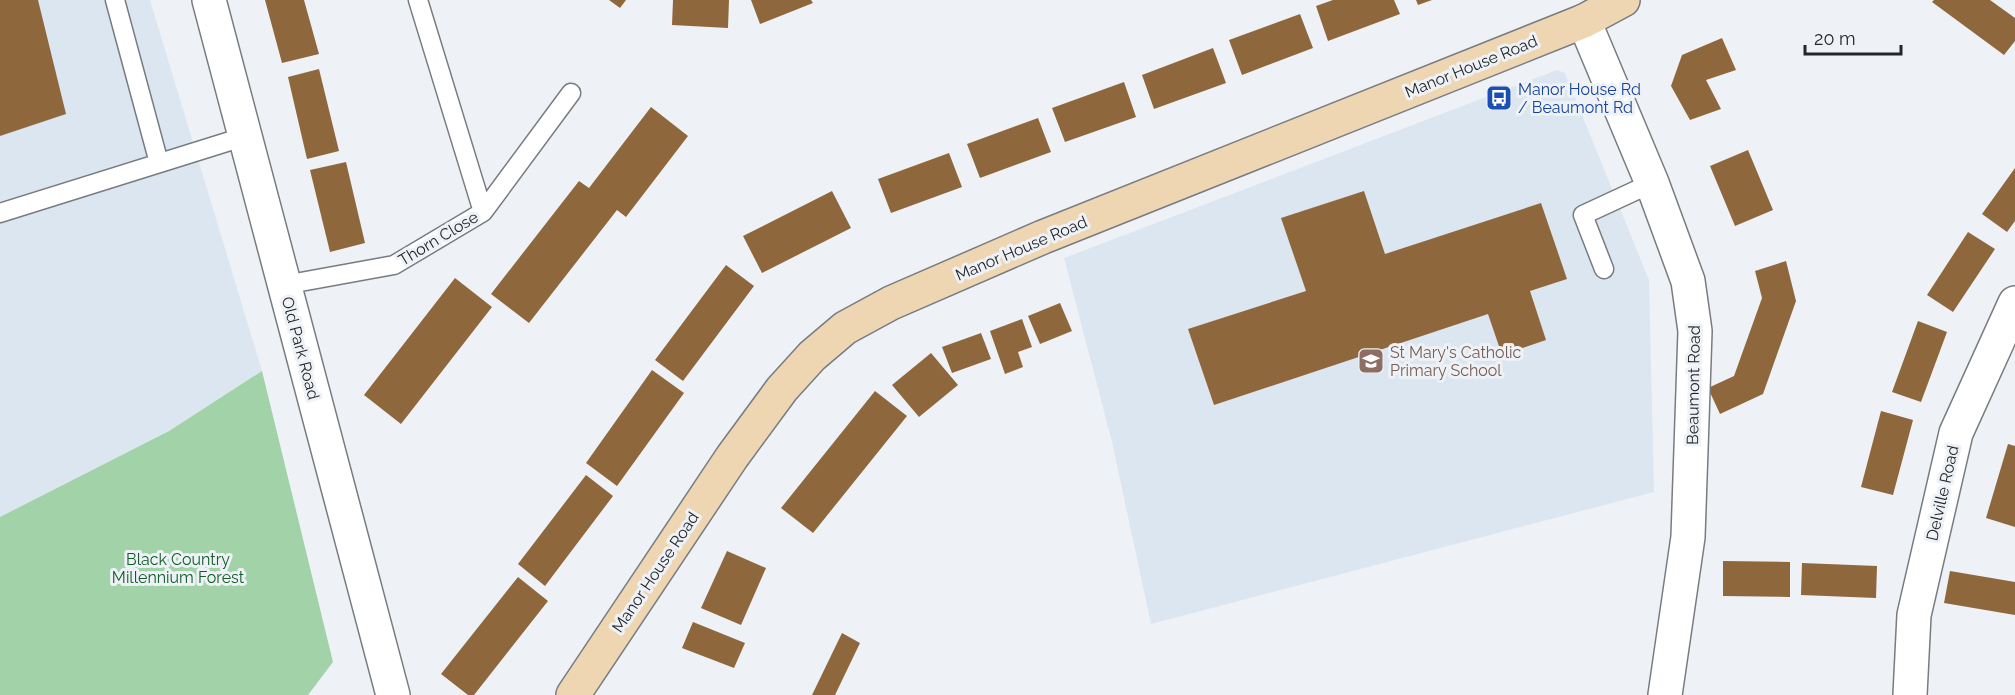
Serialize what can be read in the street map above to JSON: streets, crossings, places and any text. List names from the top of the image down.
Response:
{
  "streets": {
    "main road": ["Manor House Road"],
    "street": ["Old Park Road", "Beaumont Road", "Delville Road"],
    "lane": ["Thorn Close"]
  },
  "crossings": [
    ["Manor House Road", "Beaumont Road"],
    ["Thorn Close", "Old Park Road"]
  ],
  "parks": ["Black Country Millennium Forest"],
  "places": {
    "bus stop": ["Manor House Rd / Beaumont Rd"],
    "school or university": ["St Mary's Catholic Primary School"]
  },
  "scale_bar": "20 m"
}
